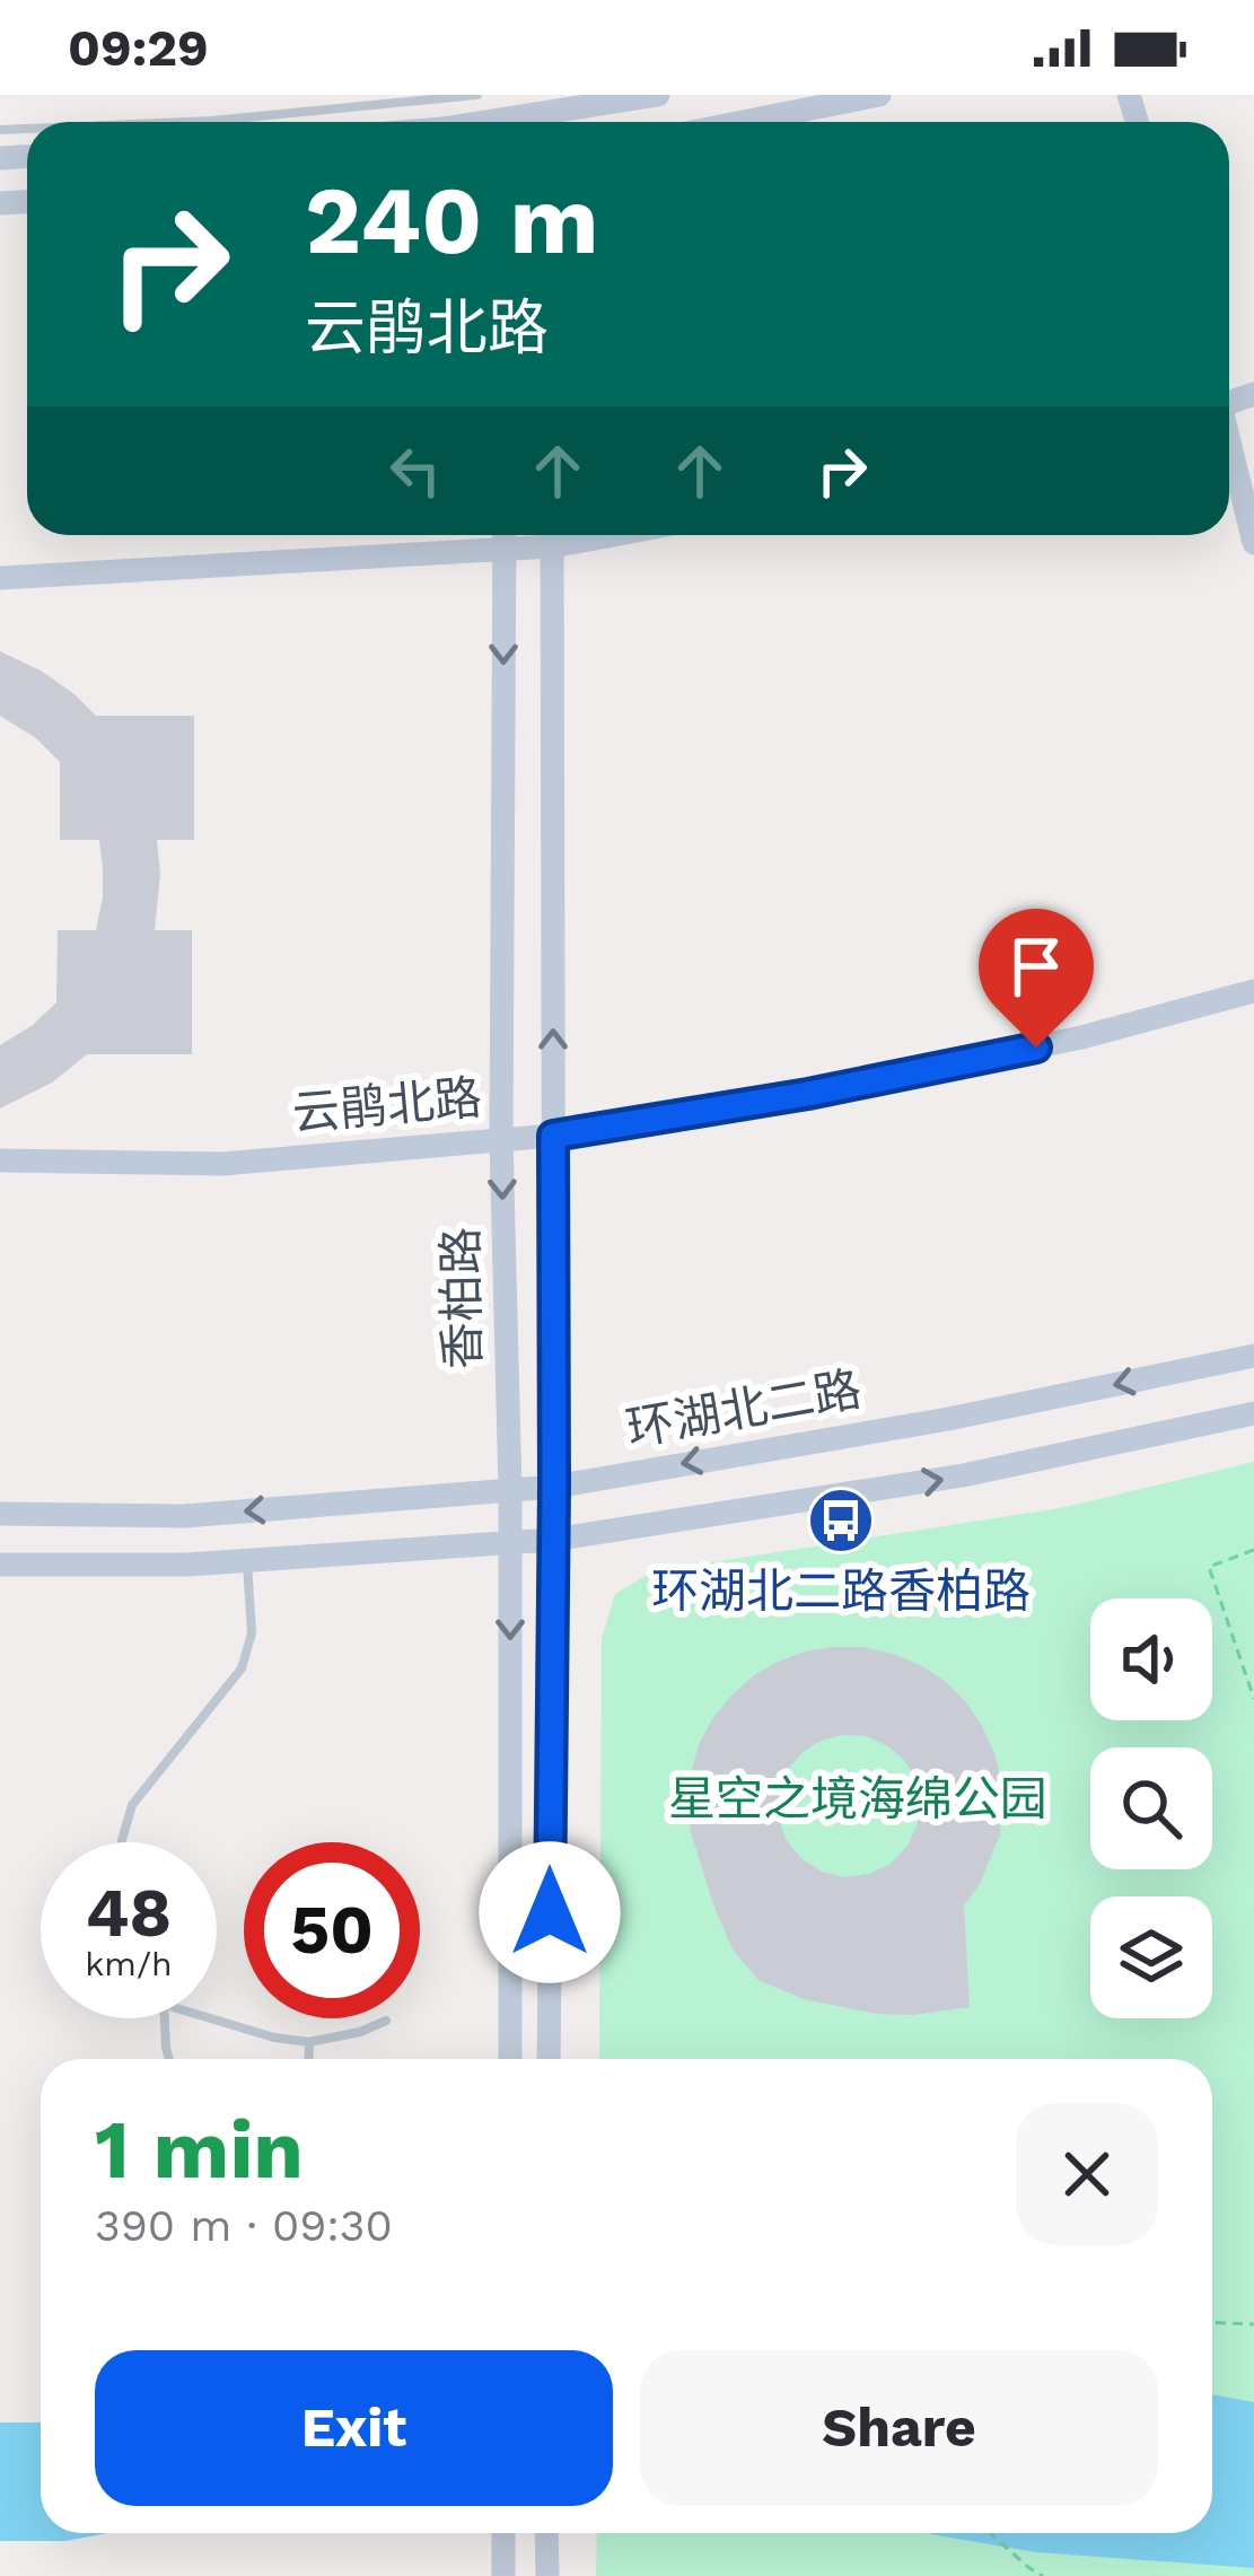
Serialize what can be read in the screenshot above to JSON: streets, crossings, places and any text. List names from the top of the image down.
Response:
{
  "streets": {
    "main road": ["云鹃北路", "香柏路", "环湖北二路"]
  },
  "crossings": [
    ["云鹃北路", "香柏路"],
    ["香柏路", "环湖北二路"]
  ],
  "parks": ["星空之境海绵公园"],
  "places": {
    "bus stop": ["环湖北二路香柏路"]
  },
  "page": {
    "status": "09:29",
    "turn": ["240 m", "云鹃北路"],
    "speed": "48 km/h",
    "limit": "50",
    "heading": ["1 min", "390 m · 09:30"],
    "buttons": ["Exit", "Share"]
  }
}
